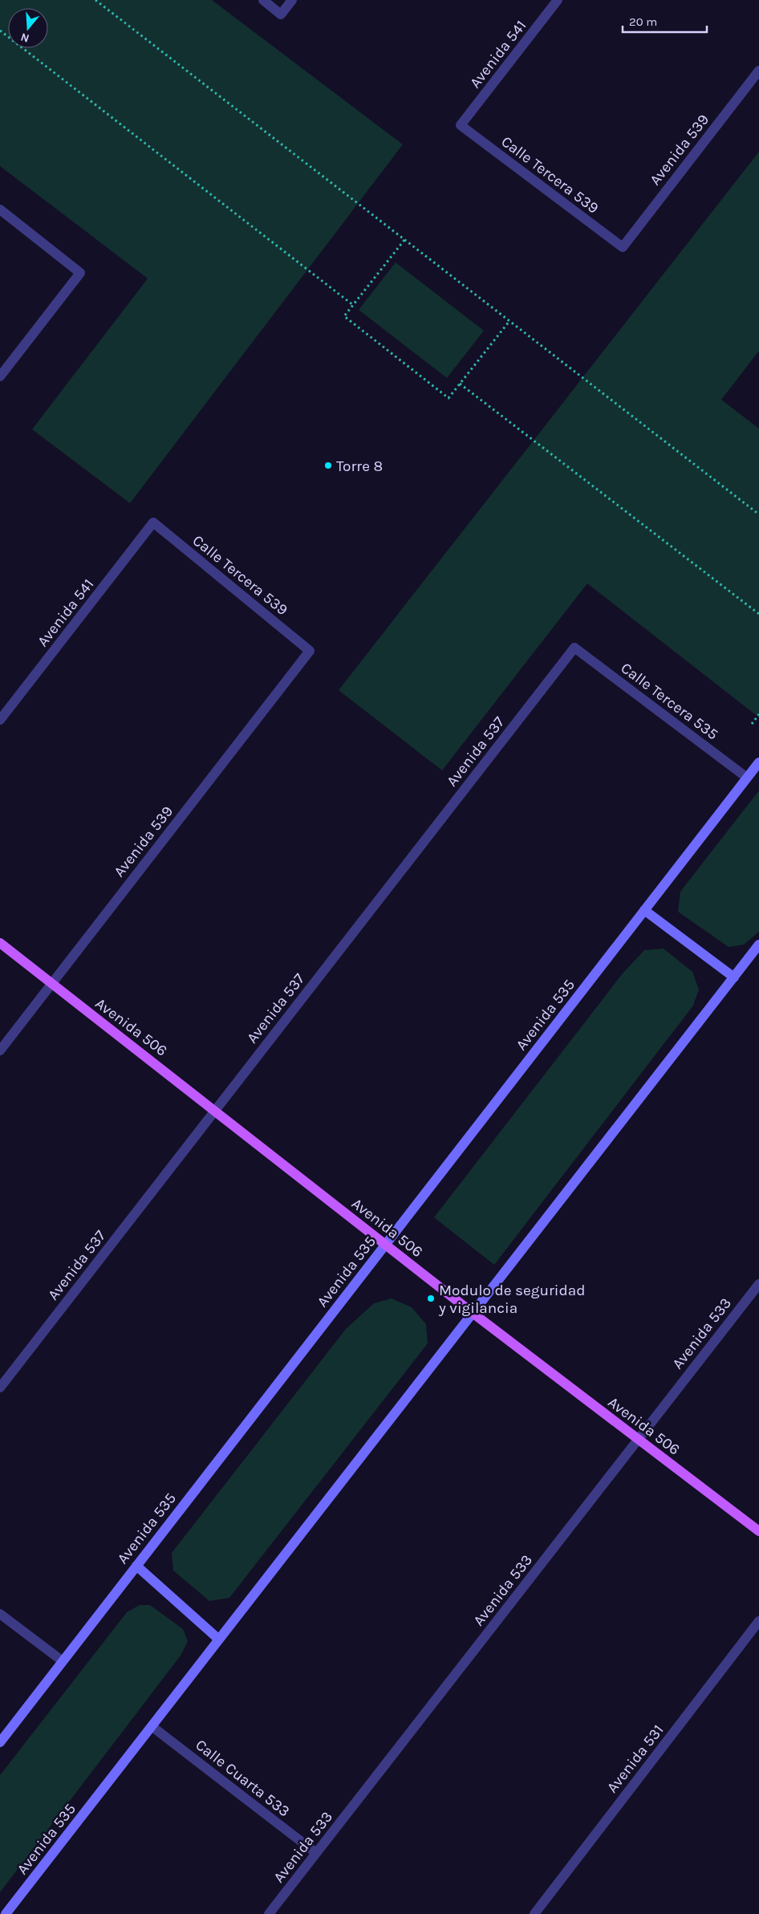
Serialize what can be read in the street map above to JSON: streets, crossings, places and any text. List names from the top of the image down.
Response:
{
  "streets": {
    "main road": ["Avenida 506"],
    "street": [
      "Avenida 541",
      "Avenida 539",
      "Calle Tercera 539",
      "Calle Tercera 535",
      "Avenida 537",
      "Avenida 535",
      "Avenida 533",
      "Avenida 531",
      "Calle Cuarta 533"
    ]
  },
  "crossings": [
    ["Avenida 541", "Calle Tercera 539"],
    ["Avenida 539", "Calle Tercera 539"],
    ["Avenida 539", "Avenida 506"],
    ["Calle Tercera 535", "Avenida 537"],
    ["Calle Tercera 535", "Avenida 535"],
    ["Avenida 537", "Avenida 506"],
    ["Avenida 535", "Avenida 506"],
    ["Avenida 535", "Calle Cuarta 533"],
    ["Avenida 506", "Avenida 533"],
    ["Avenida 533", "Calle Cuarta 533"]
  ],
  "places": ["Torre 8", "Modulo de seguridad y vigilancia"],
  "scale_bar": "20 m",
  "north": "bottom"
}
